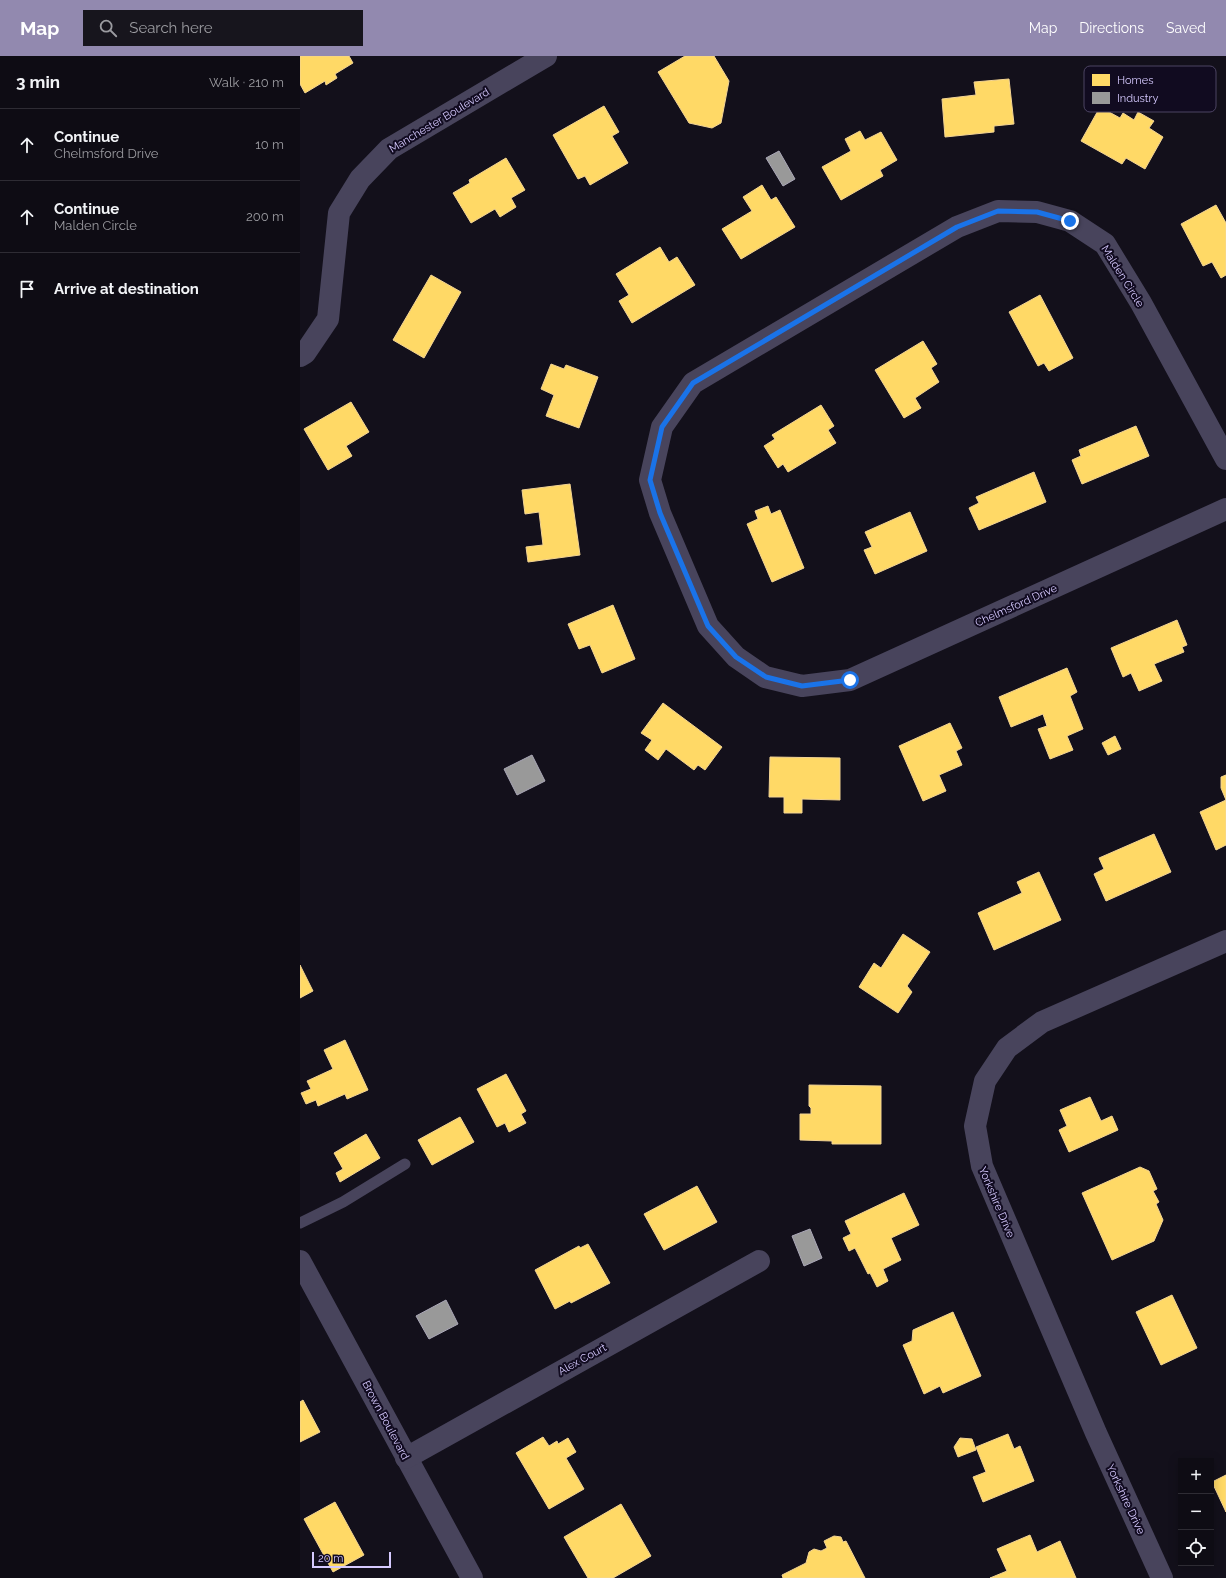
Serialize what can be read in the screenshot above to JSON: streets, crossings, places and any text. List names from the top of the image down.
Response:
{
  "streets": {
    "street": [
      "Manchester Boulevard",
      "Malden Circle",
      "Chelmsford Drive",
      "Yorkshire Drive",
      "Alex Court",
      "Brown Boulevard"
    ]
  },
  "crossings": [
    ["Malden Circle", "Chelmsford Drive"],
    ["Alex Court", "Brown Boulevard"]
  ],
  "legend": ["Homes", "Industry"],
  "scale_bar": "20 m",
  "page": {
    "header": "Map",
    "search": "Search here",
    "nav": ["Map", "Directions", "Saved"],
    "heading": ["3 min", "Walk · 210 m"],
    "list": [
      ["Continue", "Chelmsford Drive", "10 m"],
      ["Continue", "Malden Circle", "200 m"],
      "Arrive at destination"
    ],
    "map_buttons": ["+", "−"],
    "scale": "20 m"
  }
}
